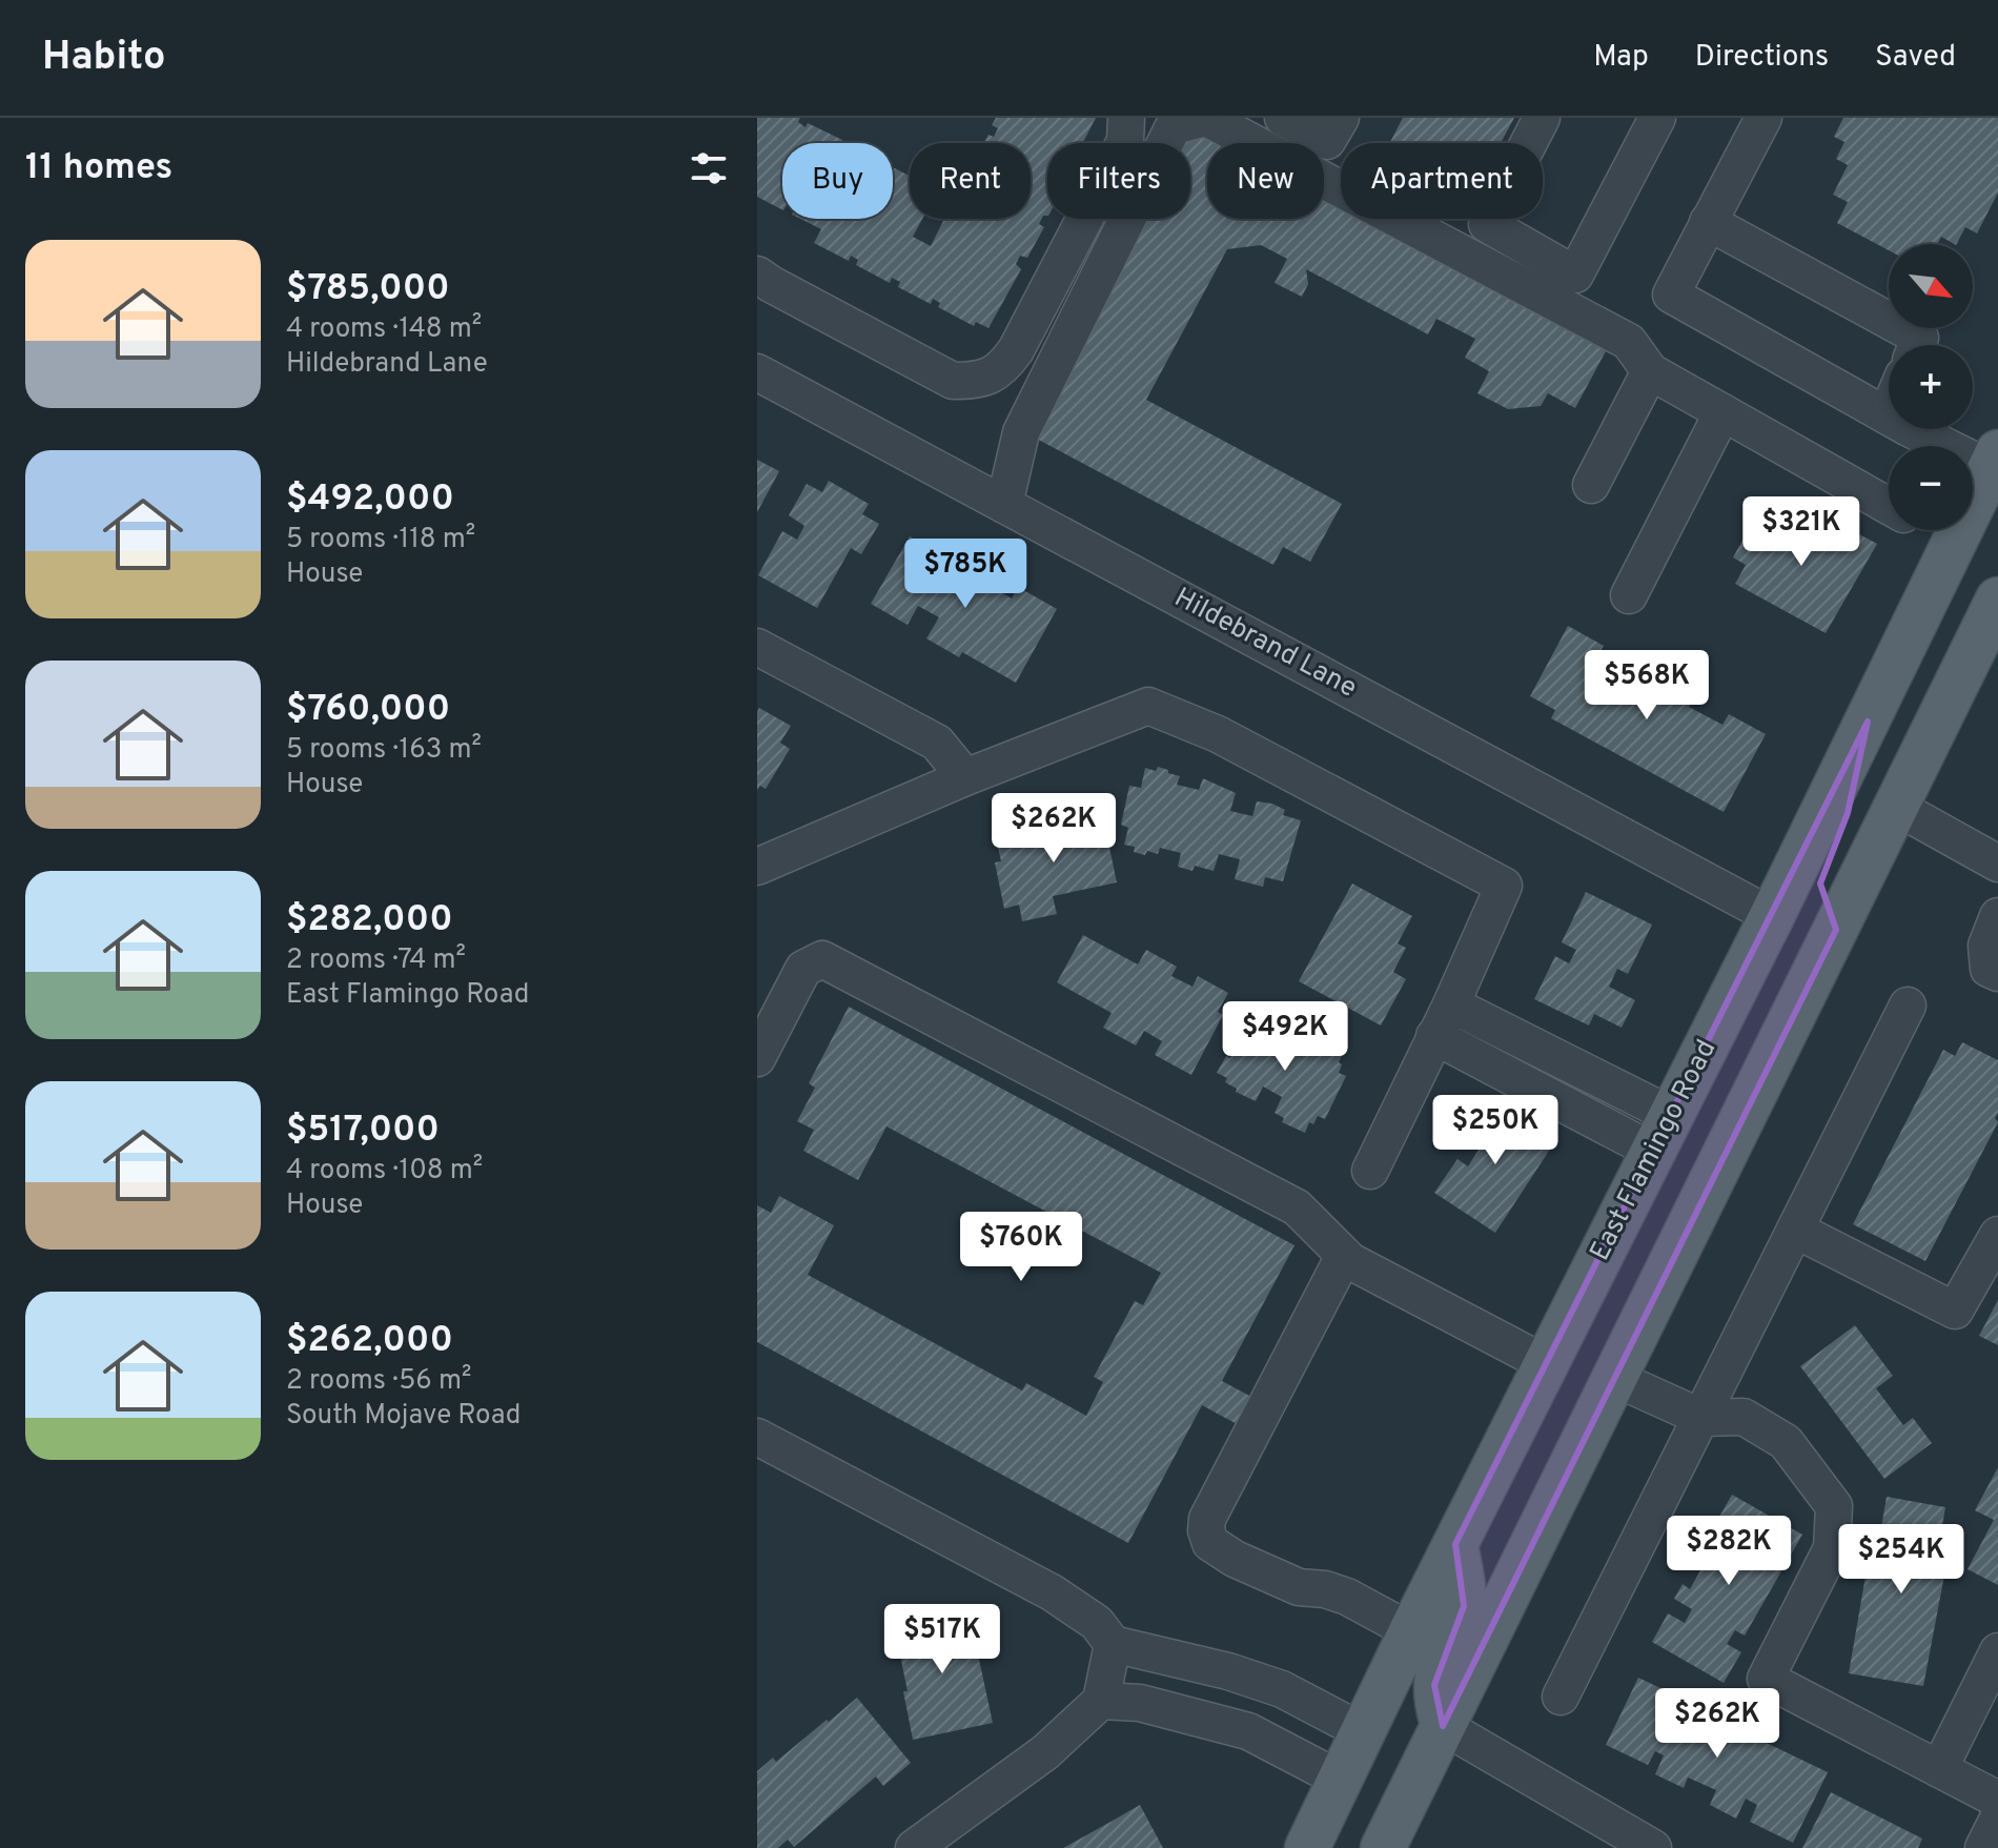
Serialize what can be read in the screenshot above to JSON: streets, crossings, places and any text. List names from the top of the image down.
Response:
{
  "streets": {
    "main road": ["East Flamingo Road"],
    "street": ["Hildebrand Lane"]
  },
  "crossings": [
    ["Hildebrand Lane", "East Flamingo Road"]
  ],
  "north": "bottom right",
  "page": {
    "header": "Habito",
    "nav": ["Map", "Directions", "Saved"],
    "heading": "11 homes",
    "chip": [
      "Buy",
      "Rent",
      "Filters",
      "New",
      "Apartment"
    ],
    "list": [
      {
        "name": "$785,000",
        "note": "4 rooms · 148 m² · Hildebrand Lane"
      },
      {
        "name": "$492,000",
        "note": "5 rooms · 118 m² · House"
      },
      {
        "name": "$760,000",
        "note": "5 rooms · 163 m² · House"
      },
      {
        "name": "$282,000",
        "note": "2 rooms · 74 m² · East Flamingo Road"
      },
      {
        "name": "$517,000",
        "note": "4 rooms · 108 m² · House"
      },
      {
        "name": "$262,000",
        "note": "2 rooms · 56 m² · South Mojave Road"
      }
    ],
    "map_buttons": ["+", "−"],
    "price": [
      "$321K",
      "$785K",
      "$568K",
      "$262K",
      "$492K",
      "$250K",
      "$760K",
      "$282K",
      "$254K",
      "$517K",
      "$262K"
    ]
  }
}
